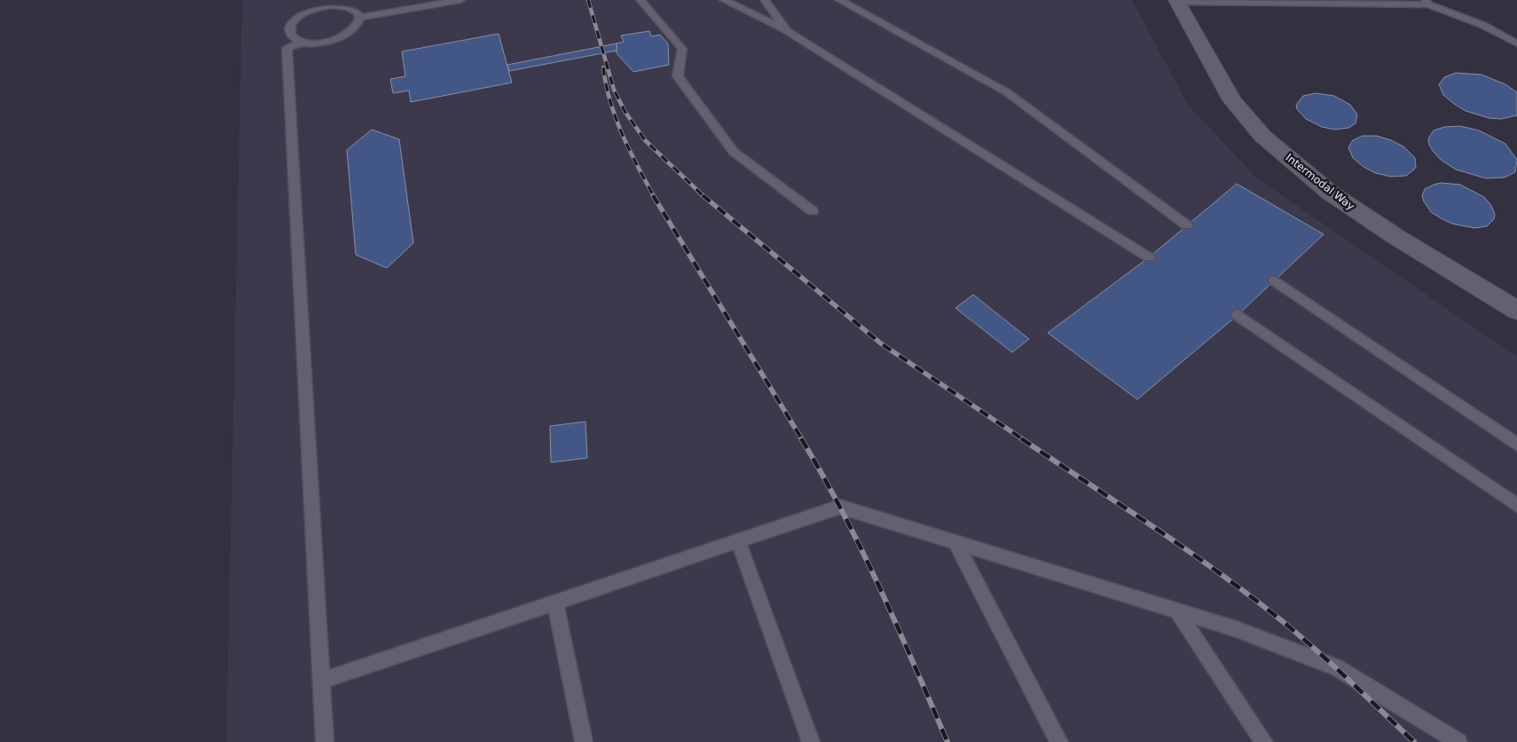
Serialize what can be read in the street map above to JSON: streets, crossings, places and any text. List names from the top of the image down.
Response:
{
  "streets": {
    "street": ["Intermodal Way"]
  }
}
